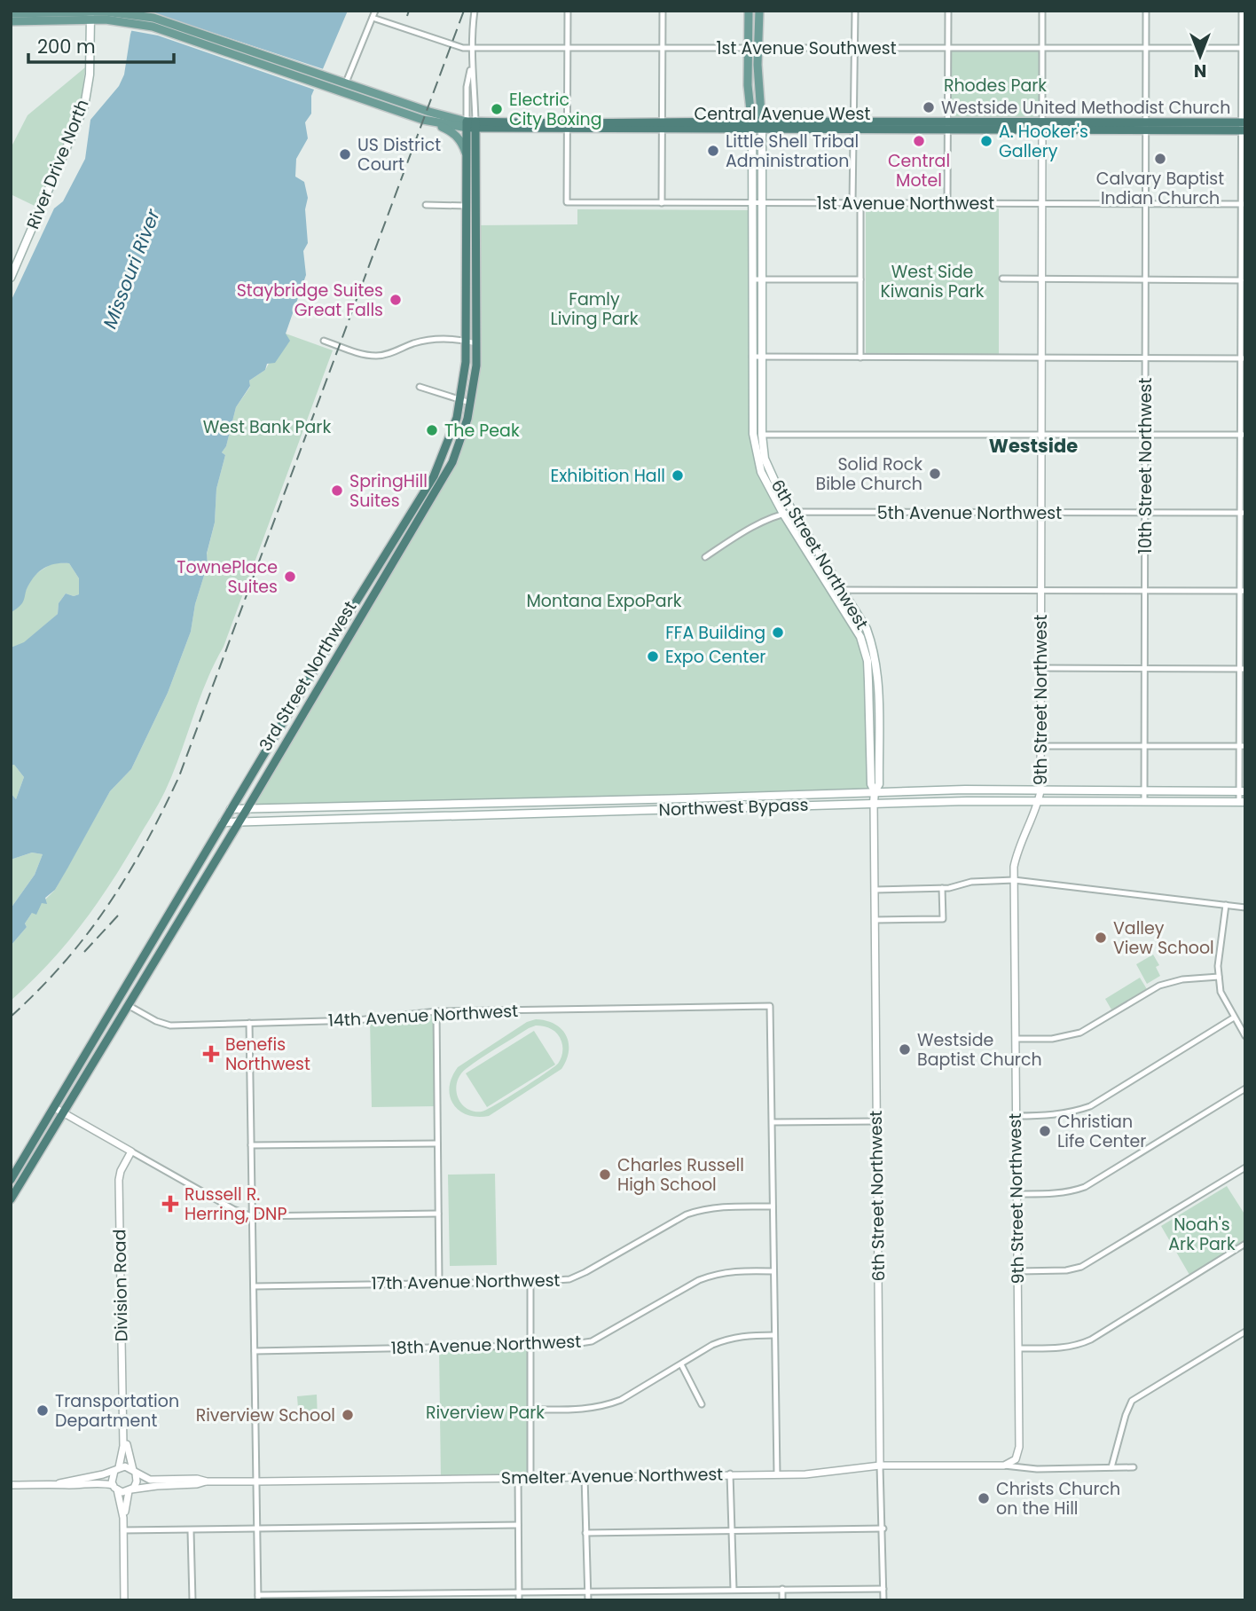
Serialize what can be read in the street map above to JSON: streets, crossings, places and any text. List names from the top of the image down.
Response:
{
  "streets": {
    "highway": ["Central Avenue West", "3rd Street Northwest"],
    "main road": ["River Drive North", "6th Street Northwest", "Northwest Bypass"],
    "street": [
      "1st Avenue Southwest",
      "1st Avenue Northwest",
      "10th Street Northwest",
      "5th Avenue Northwest",
      "9th Street Northwest",
      "14th Avenue Northwest",
      "17th Avenue Northwest",
      "Division Road",
      "18th Avenue Northwest",
      "Smelter Avenue Northwest"
    ]
  },
  "crossings": [
    ["1st Avenue Southwest", "10th Street Northwest"],
    ["Central Avenue West", "1st Avenue Northwest"],
    ["Central Avenue West", "10th Street Northwest"],
    ["Central Avenue West", "6th Street Northwest"],
    ["Central Avenue West", "3rd Street Northwest"],
    ["Central Avenue West", "9th Street Northwest"],
    ["1st Avenue Northwest", "10th Street Northwest"],
    ["1st Avenue Northwest", "6th Street Northwest"],
    ["1st Avenue Northwest", "9th Street Northwest"],
    ["10th Street Northwest", "5th Avenue Northwest"],
    ["10th Street Northwest", "Northwest Bypass"],
    ["5th Avenue Northwest", "6th Street Northwest"],
    ["5th Avenue Northwest", "9th Street Northwest"],
    ["6th Street Northwest", "Northwest Bypass"],
    ["6th Street Northwest", "Smelter Avenue Northwest"],
    ["3rd Street Northwest", "Northwest Bypass"],
    ["3rd Street Northwest", "14th Avenue Northwest"],
    ["9th Street Northwest", "Northwest Bypass"],
    ["9th Street Northwest", "Smelter Avenue Northwest"],
    ["Division Road", "Smelter Avenue Northwest"]
  ],
  "districts": ["Westside"],
  "water": ["Missouri River"],
  "parks": [
    "Rhodes Park",
    "West Side Kiwanis Park",
    "Famly Living Park",
    "West Bank Park",
    "Montana ExpoPark",
    "Noah's Ark Park",
    "Riverview Park"
  ],
  "places": {
    "other": [
      "Westside United Methodist Church",
      "Electric City Boxing",
      "Central Motel",
      "A. Hooker's Gallery",
      "Little Shell Tribal Administration",
      "US District Court",
      "Calvary Baptist Indian Church",
      "Staybridge Suites Great Falls",
      "The Peak",
      "Solid Rock Bible Church",
      "Exhibition Hall",
      "SpringHill Suites",
      "TownePlace Suites",
      "FFA Building",
      "Expo Center",
      "Valley View School",
      "Westside Baptist Church",
      "Christian Life Center",
      "Charles Russell High School",
      "Transportation Department",
      "Riverview School",
      "Christs Church on the Hill"
    ],
    "health": ["Benefis Northwest", "Russell R. Herring, DNP"]
  },
  "scale_bar": "200 m",
  "north": "bottom"
}
